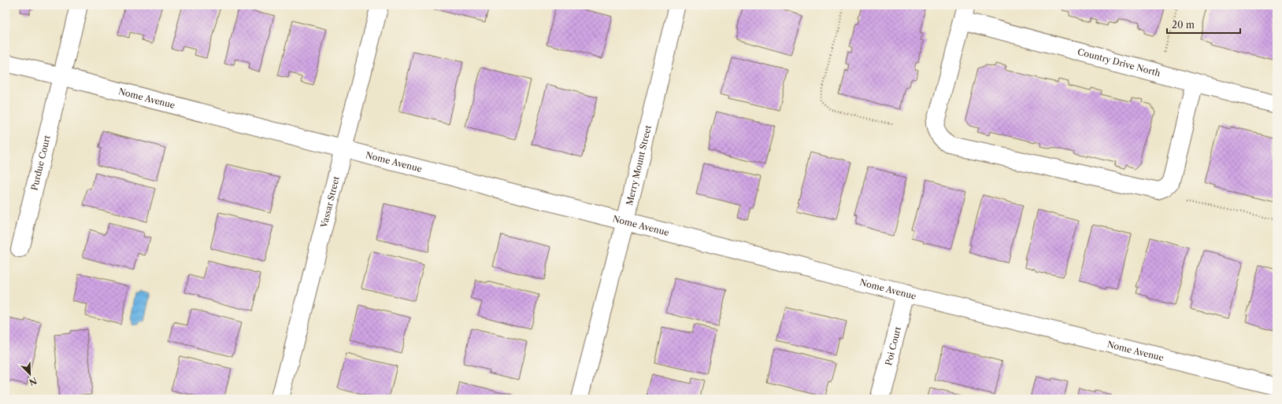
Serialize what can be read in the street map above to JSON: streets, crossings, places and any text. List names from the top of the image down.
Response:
{
  "streets": {
    "street": [
      "Country Drive North",
      "Nome Avenue",
      "Purdue Court",
      "Merry Mount Street",
      "Vassar Street",
      "Poi Court"
    ]
  },
  "crossings": [
    ["Nome Avenue", "Purdue Court"],
    ["Nome Avenue", "Merry Mount Street"],
    ["Nome Avenue", "Vassar Street"],
    ["Nome Avenue", "Poi Court"]
  ],
  "scale_bar": "20 m",
  "north": "bottom right"
}
